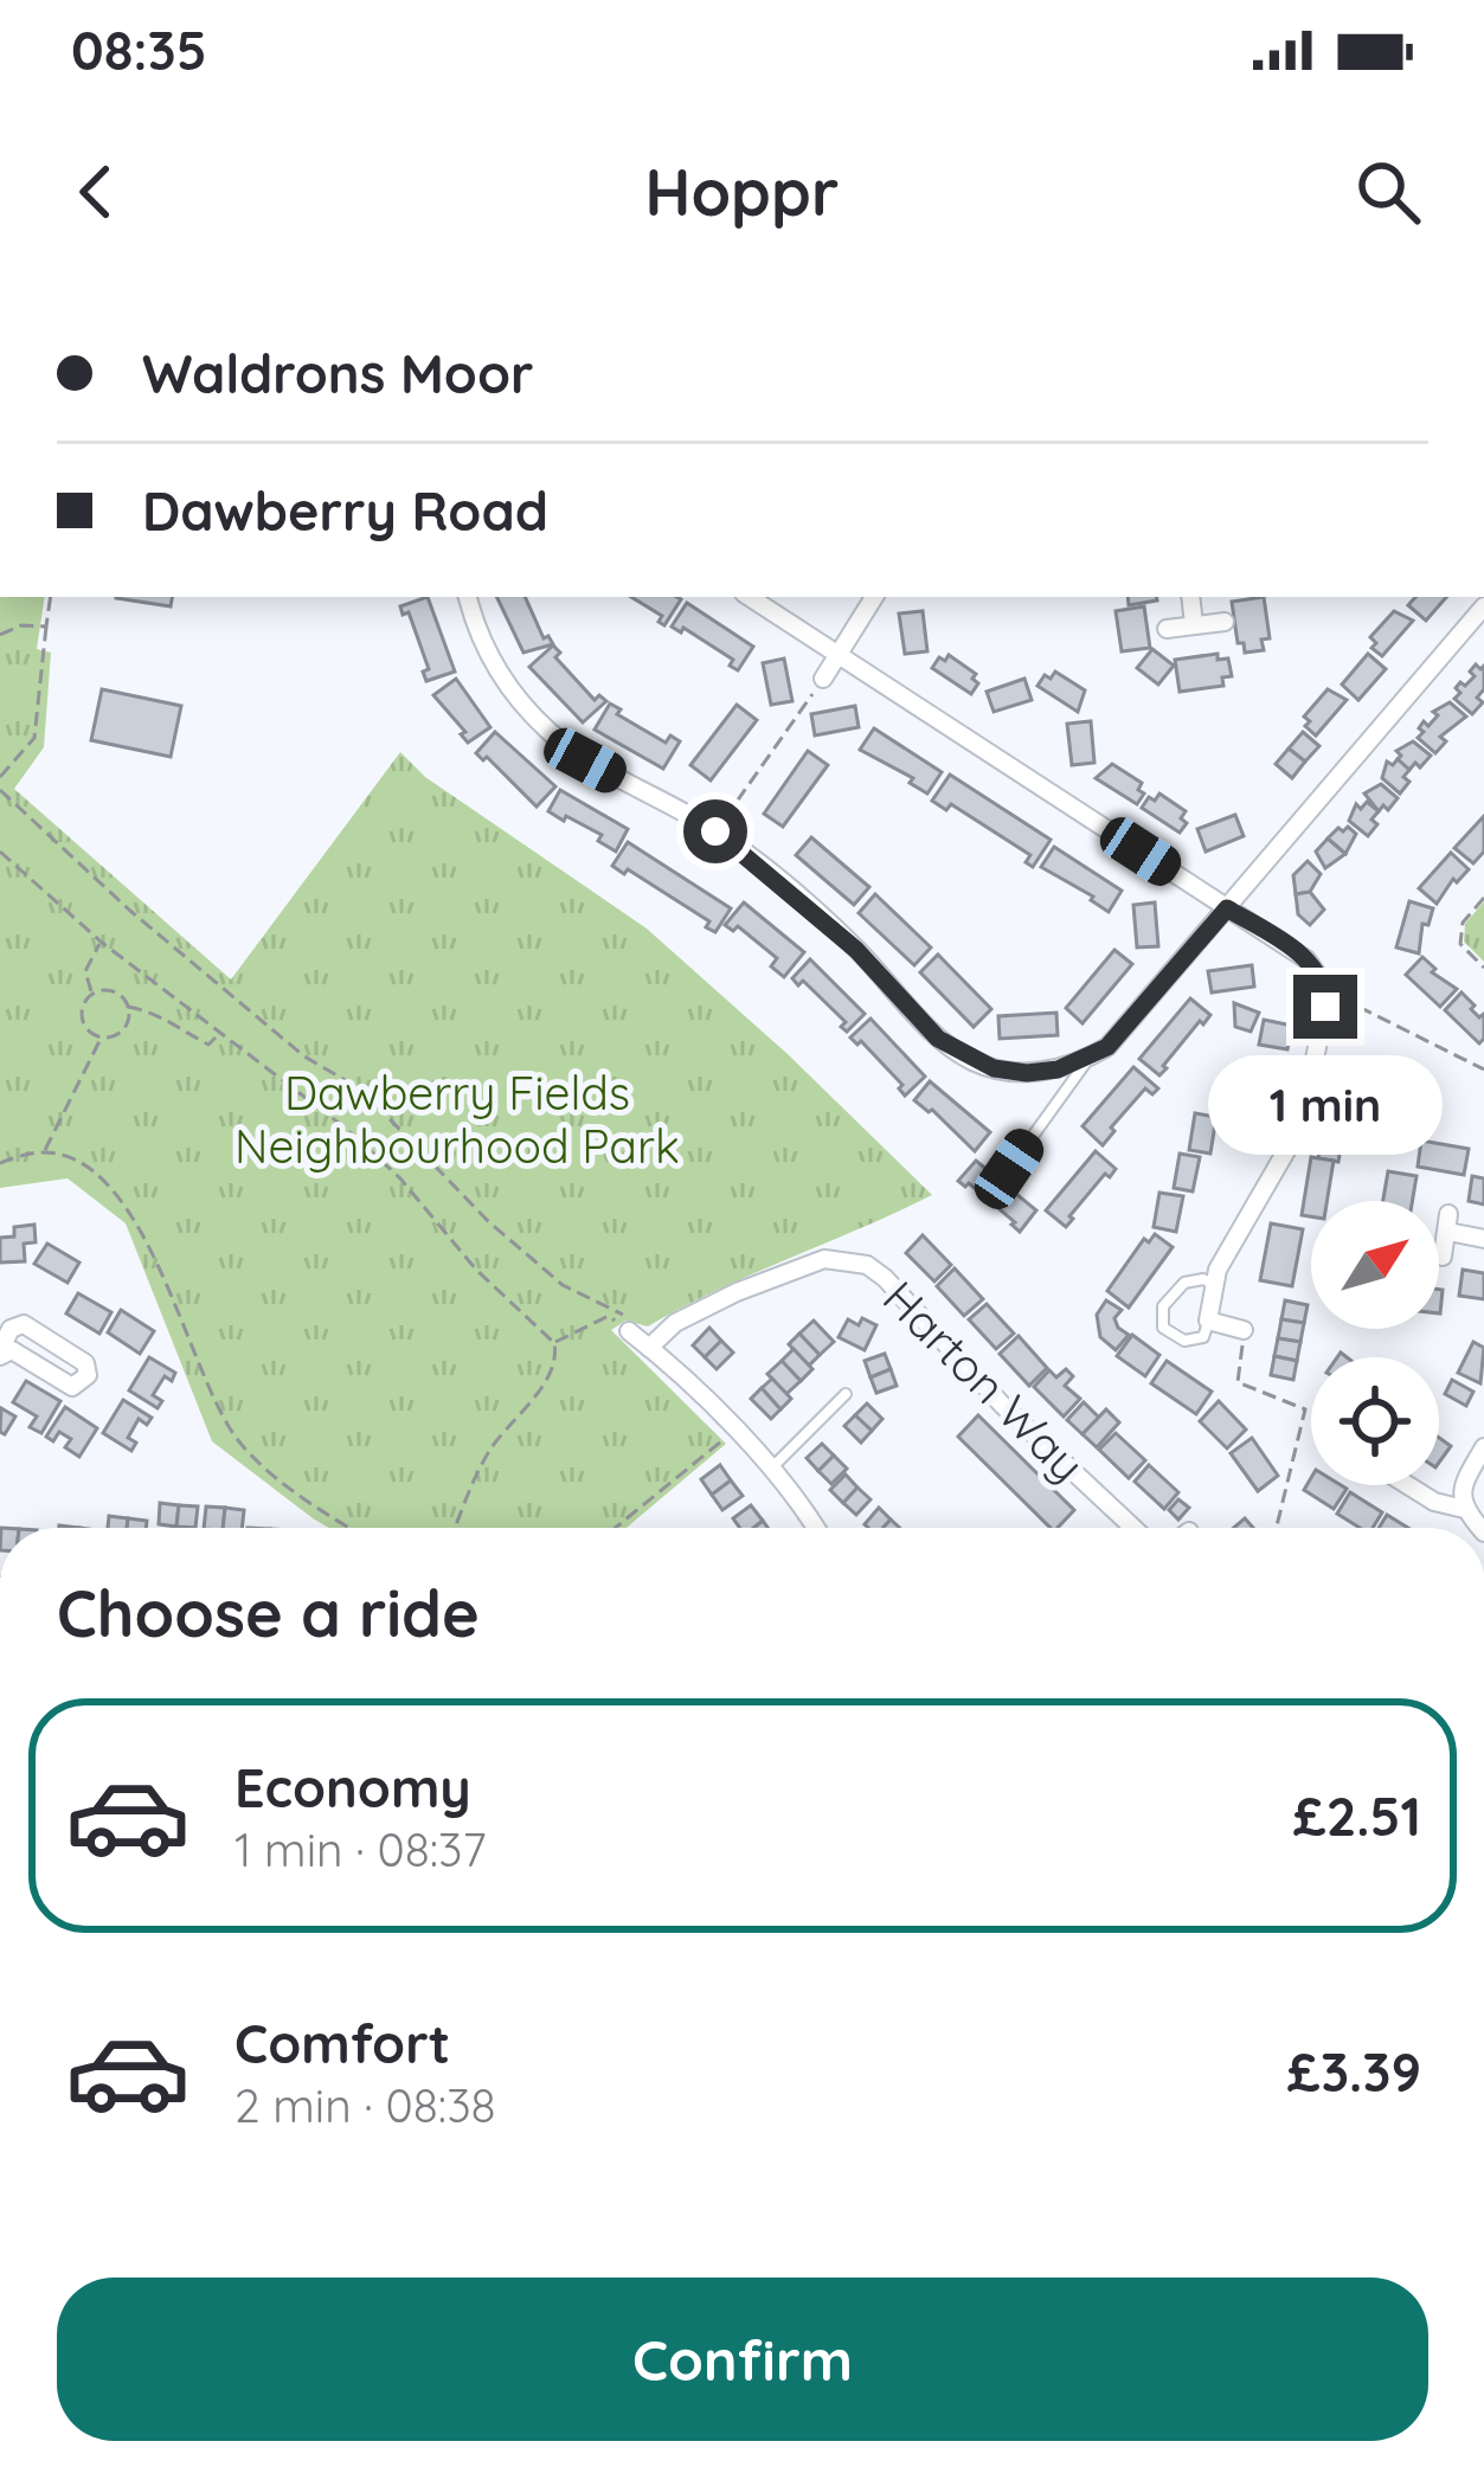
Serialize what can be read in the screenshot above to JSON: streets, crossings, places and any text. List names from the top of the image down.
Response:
{
  "streets": {
    "street": ["Harton Way"]
  },
  "parks": ["Dawberry Fields Neighbourhood Park"],
  "north": "top right",
  "page": {
    "status": "08:35",
    "header": "Hoppr",
    "banner": ["Waldrons Moor", "Dawberry Road"],
    "bubble": "1 min",
    "heading": "Choose a ride",
    "list": [
      {
        "name": "Economy",
        "note": "1 min · 08:37",
        "value": "£2.51"
      },
      {
        "name": "Comfort",
        "note": "2 min · 08:38",
        "value": "£3.39"
      }
    ],
    "buttons": "Confirm"
  }
}
